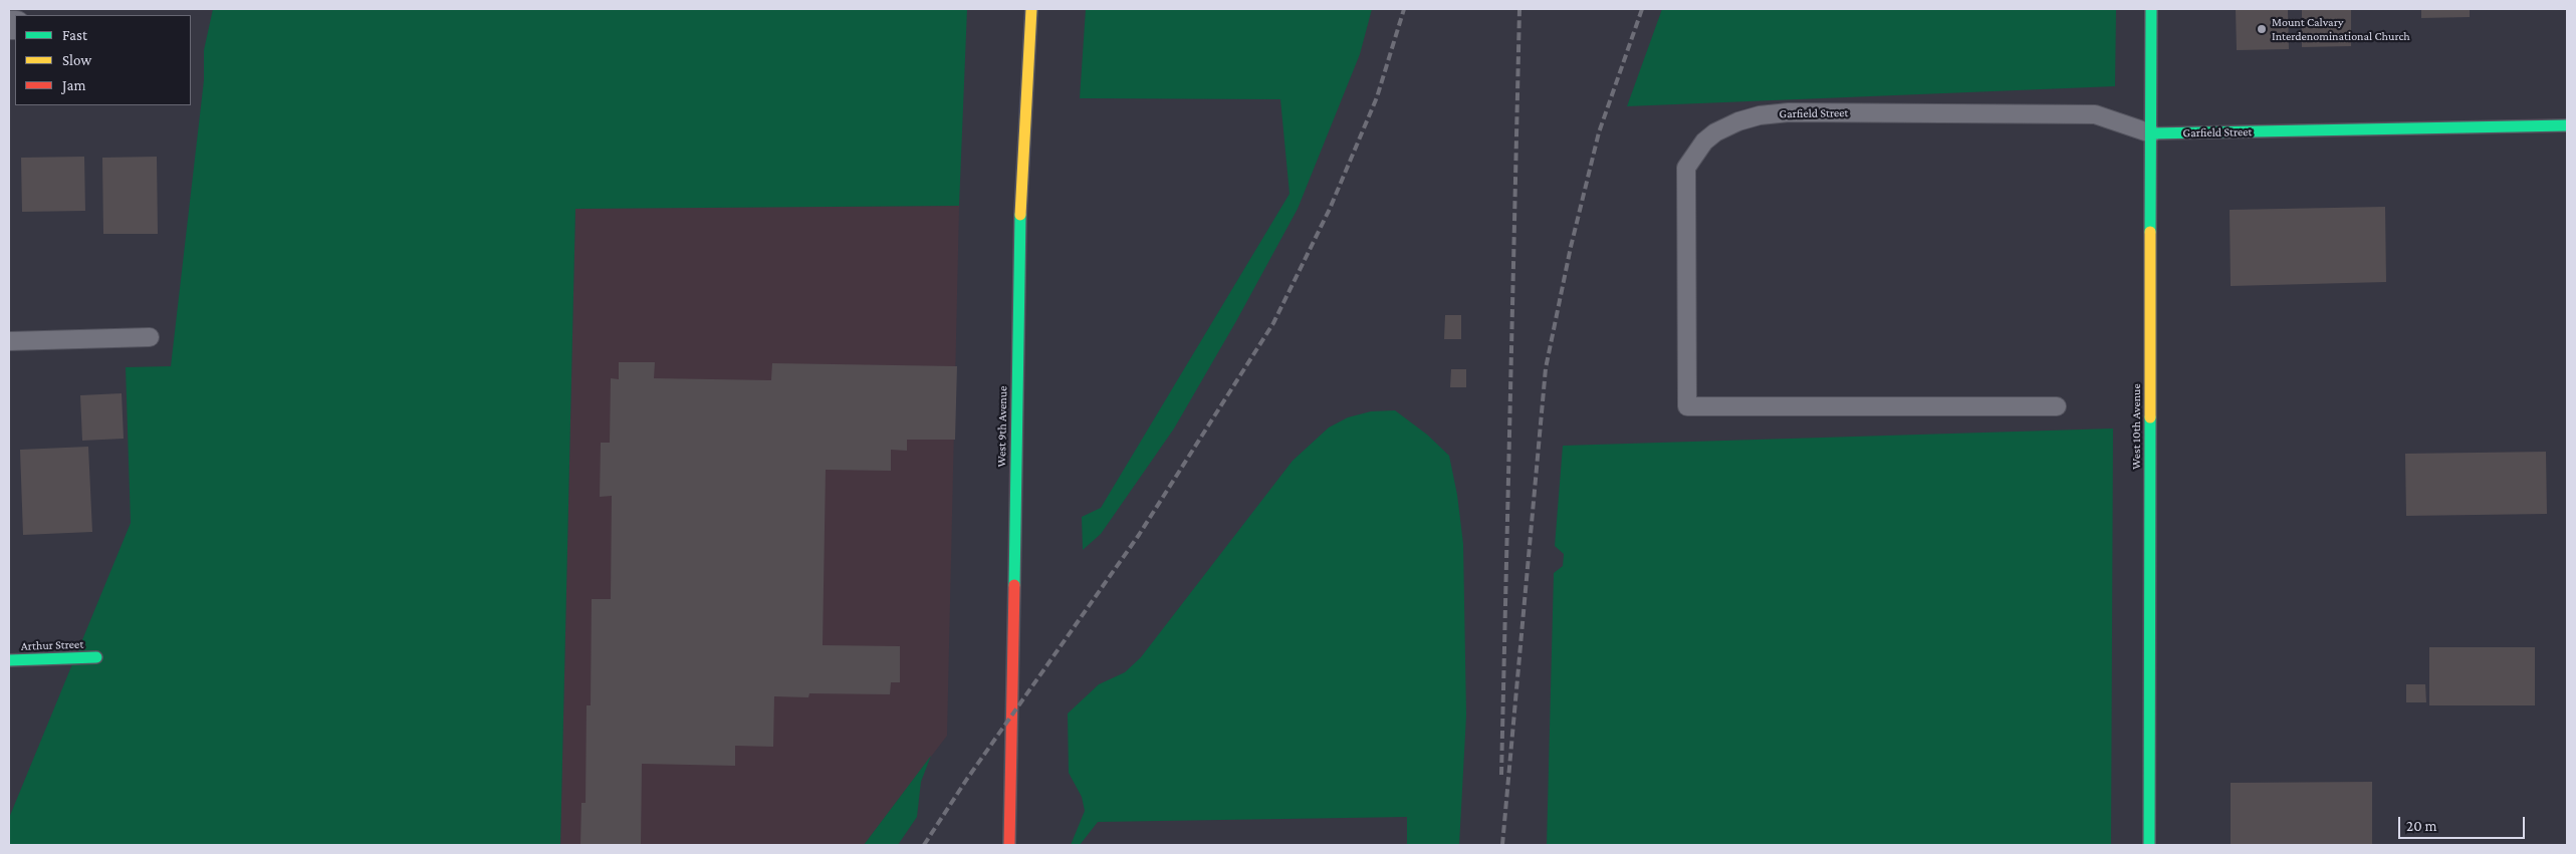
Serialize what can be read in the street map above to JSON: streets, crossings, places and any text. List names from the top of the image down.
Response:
{
  "streets": {
    "street": [
      "Garfield Street",
      "West 9th Avenue",
      "West 10th Avenue",
      "Arthur Street"
    ]
  },
  "crossings": [
    ["Garfield Street", "West 10th Avenue"]
  ],
  "places": ["Mount Calvary Interdenominational Church"],
  "legend": ["Fast", "Slow", "Jam"],
  "scale_bar": "20 m"
}
